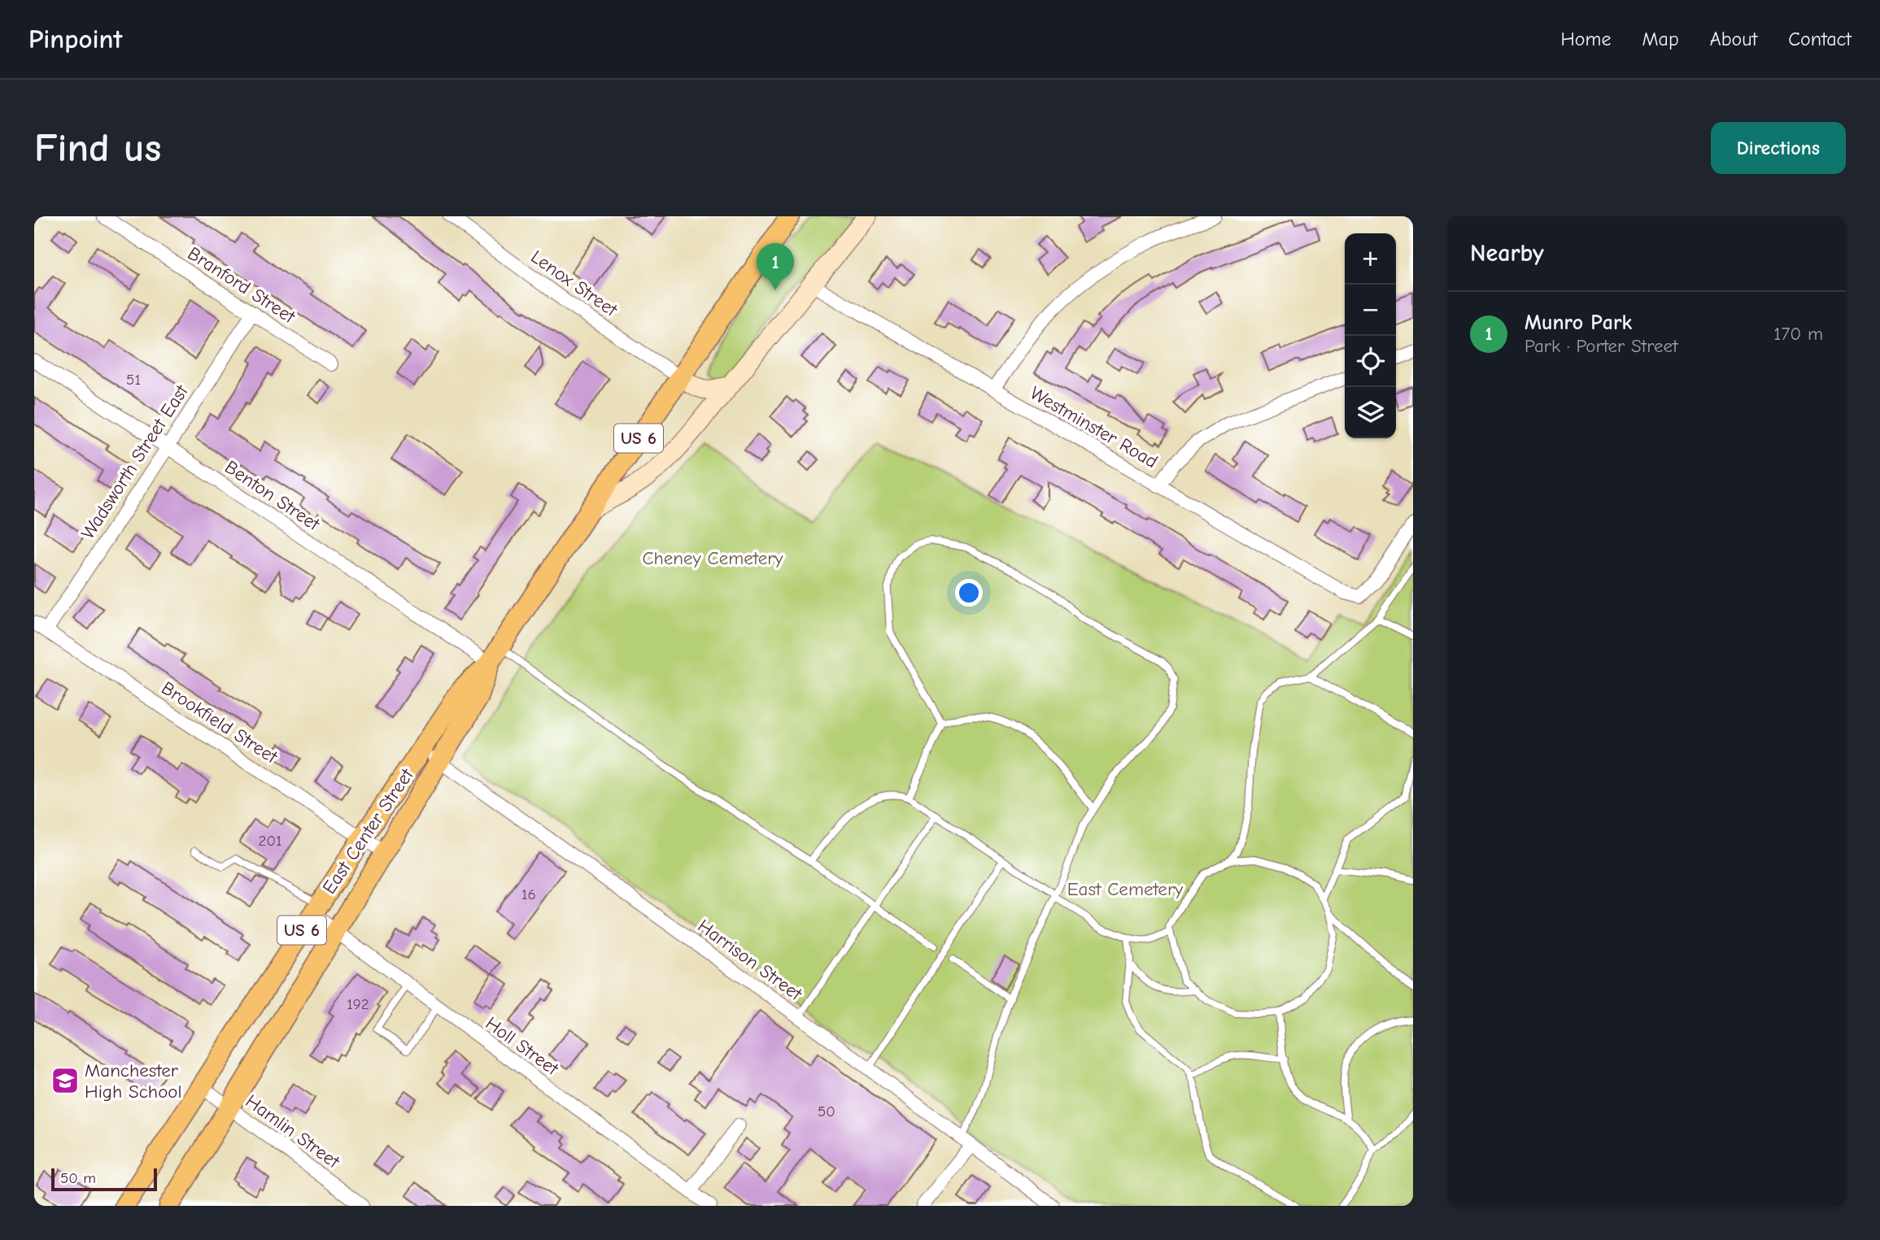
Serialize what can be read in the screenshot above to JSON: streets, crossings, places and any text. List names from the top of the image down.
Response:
{
  "streets": {
    "main road": ["US 6", "East Center Street"],
    "street": [
      "Lenox Street",
      "Branford Street",
      "Westminster Road",
      "Wadsworth Street East",
      "Benton Street",
      "Brookfield Street",
      "Harrison Street",
      "Holl Street",
      "Hamlin Street"
    ]
  },
  "crossings": [
    ["Lenox Street", "East Center Street"],
    ["Branford Street", "Wadsworth Street East"],
    ["Wadsworth Street East", "Benton Street"],
    ["Wadsworth Street East", "Brookfield Street"],
    ["Benton Street", "East Center Street"],
    ["Brookfield Street", "East Center Street"],
    ["East Center Street", "Harrison Street"],
    ["East Center Street", "Holl Street"],
    ["East Center Street", "Hamlin Street"]
  ],
  "parks": ["Cheney Cemetery", "East Cemetery"],
  "places": {
    "school or university": ["Manchester High School"]
  },
  "house_numbers": [
    "51",
    "201",
    "16",
    "192",
    "50"
  ],
  "scale_bar": "50 m",
  "page": {
    "header": "Pinpoint",
    "nav": [
      "Home",
      "Map",
      "About",
      "Contact"
    ],
    "buttons": "Directions",
    "title": "Find us",
    "heading": "Nearby",
    "map_buttons": ["+", "−"],
    "pins": "1",
    "list": [
      {
        "mark": "1",
        "name": "Munro Park",
        "note": "Park · Porter Street",
        "value": "170 m"
      }
    ],
    "scale": "50 m"
  }
}
